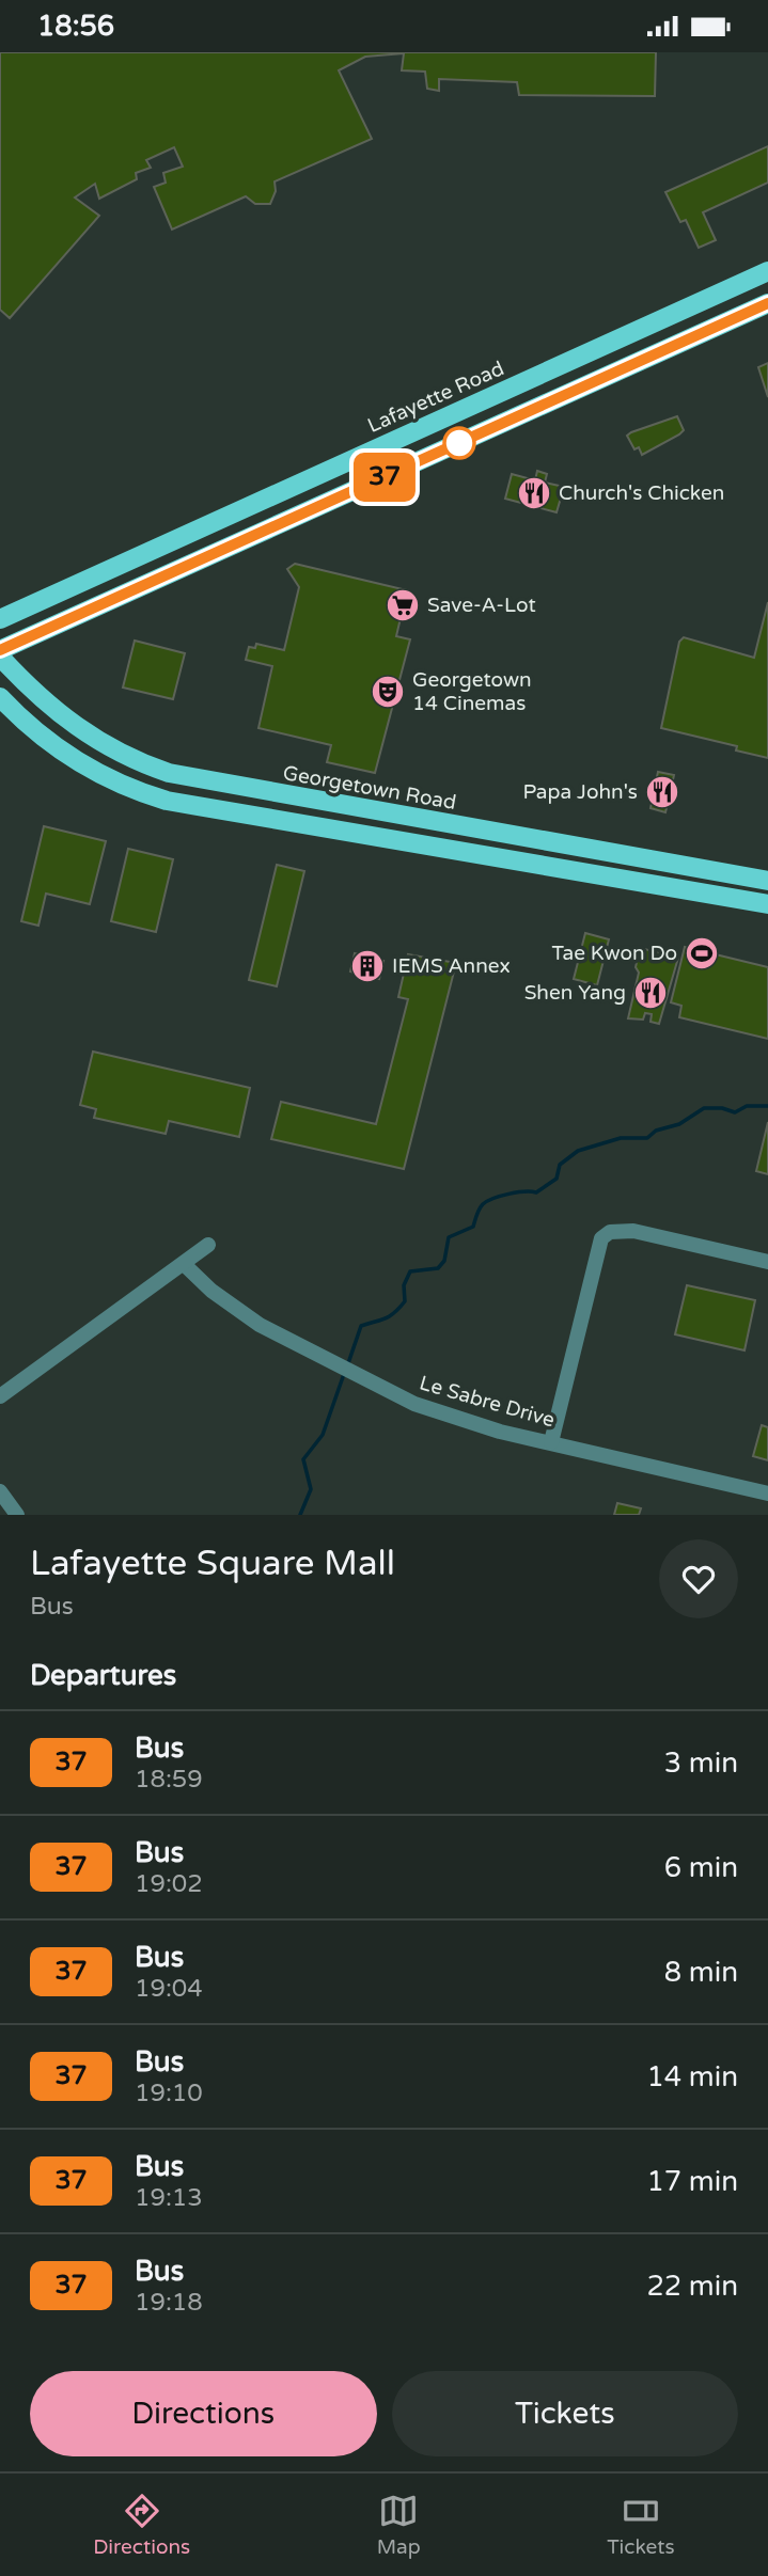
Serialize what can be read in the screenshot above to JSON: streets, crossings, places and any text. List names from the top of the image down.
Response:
{
  "streets": {
    "main road": ["Lafayette Road", "Georgetown Road"],
    "street": ["Le Sabre Drive"]
  },
  "places": {
    "restaurant": ["Church's Chicken", "Papa John's", "Shen Yang"],
    "supermarket": ["Save-A-Lot"],
    "theatre": ["Georgetown 14 Cinemas"],
    "sports": ["Tae Kwon Do"],
    "building": ["IEMS Annex"]
  },
  "lines": ["bus line 37"],
  "page": {
    "status": "18:56",
    "on_map": "37",
    "heading": [
      ["Lafayette Square Mall", "Bus"],
      "Departures"
    ],
    "list": [
      {
        "mark": "37",
        "name": "Bus",
        "note": "18:59",
        "value": "3 min"
      },
      {
        "mark": "37",
        "name": "Bus",
        "note": "19:02",
        "value": "6 min"
      },
      {
        "mark": "37",
        "name": "Bus",
        "note": "19:04",
        "value": "8 min"
      },
      {
        "mark": "37",
        "name": "Bus",
        "note": "19:10",
        "value": "14 min"
      },
      {
        "mark": "37",
        "name": "Bus",
        "note": "19:13",
        "value": "17 min"
      },
      {
        "mark": "37",
        "name": "Bus",
        "note": "19:18",
        "value": "22 min"
      }
    ],
    "buttons": ["Directions", "Tickets"],
    "tabs": ["Directions", "Map", "Tickets"]
  }
}
